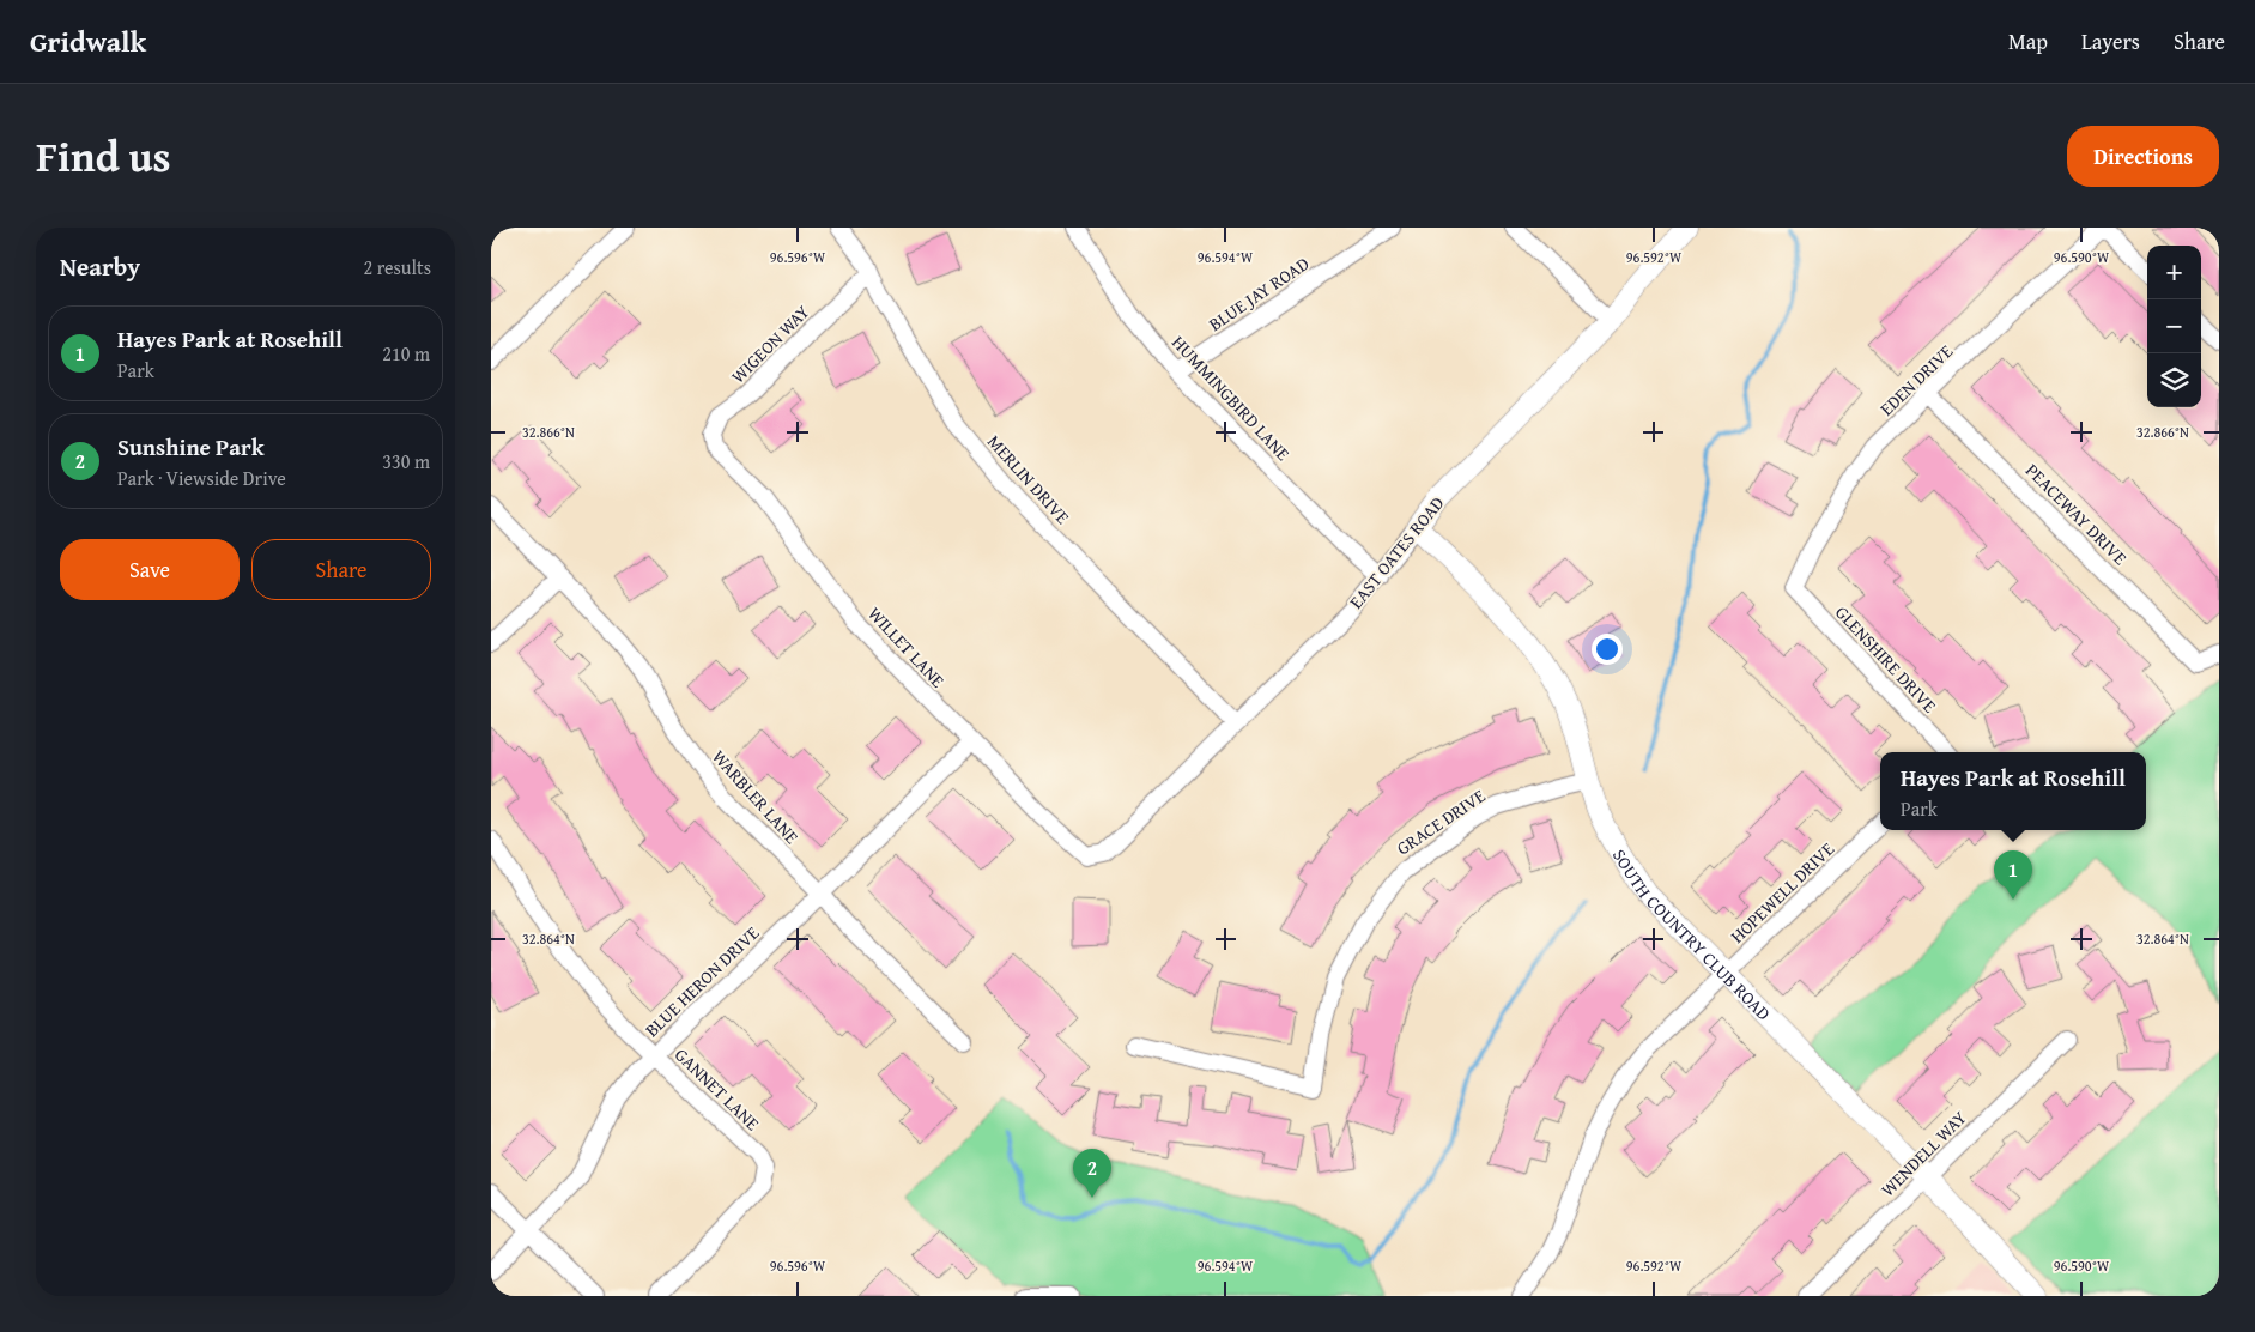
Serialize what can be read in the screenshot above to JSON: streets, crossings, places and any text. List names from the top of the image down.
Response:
{
  "streets": {
    "street": [
      "BLUE JAY ROAD",
      "WIGEON WAY",
      "EDEN DRIVE",
      "HUMMINGBIRD LANE",
      "MERLIN DRIVE",
      "PEACEWAY DRIVE",
      "EAST OATES ROAD",
      "WILLET LANE",
      "GLENSHIRE DRIVE",
      "WARBLER LANE",
      "GRACE DRIVE",
      "HOPEWELL DRIVE",
      "SOUTH COUNTRY CLUB ROAD",
      "BLUE HERON DRIVE",
      "GANNET LANE",
      "WENDELL WAY"
    ]
  },
  "crossings": [
    ["BLUE JAY ROAD", "HUMMINGBIRD LANE"],
    ["WIGEON WAY", "MERLIN DRIVE"],
    ["WIGEON WAY", "WILLET LANE"],
    ["EDEN DRIVE", "PEACEWAY DRIVE"],
    ["EDEN DRIVE", "GLENSHIRE DRIVE"],
    ["HUMMINGBIRD LANE", "EAST OATES ROAD"],
    ["MERLIN DRIVE", "EAST OATES ROAD"],
    ["EAST OATES ROAD", "WILLET LANE"],
    ["EAST OATES ROAD", "SOUTH COUNTRY CLUB ROAD"],
    ["WILLET LANE", "BLUE HERON DRIVE"],
    ["WARBLER LANE", "BLUE HERON DRIVE"],
    ["GRACE DRIVE", "SOUTH COUNTRY CLUB ROAD"],
    ["HOPEWELL DRIVE", "SOUTH COUNTRY CLUB ROAD"],
    ["SOUTH COUNTRY CLUB ROAD", "WENDELL WAY"],
    ["BLUE HERON DRIVE", "GANNET LANE"]
  ],
  "page": {
    "header": "Gridwalk",
    "nav": ["Map", "Layers", "Share"],
    "title": "Find us",
    "buttons": [
      "Directions",
      ["Save", "Share"]
    ],
    "heading": ["Nearby", "2 results"],
    "map_buttons": ["+", "−"],
    "list": [
      {
        "mark": "1",
        "name": "Hayes Park at Rosehill",
        "note": "Park",
        "value": "210 m"
      },
      {
        "mark": "2",
        "name": "Sunshine Park",
        "note": "Park · Viewside Drive",
        "value": "330 m"
      }
    ],
    "popup": ["Hayes Park at Rosehill", "Park"],
    "pins": ["1", "2"]
  },
  "coordinates": [
    "96.596°W",
    "96.594°W",
    "96.592°W",
    "96.590°W",
    "32.866°N",
    "32.864°N"
  ]
}
